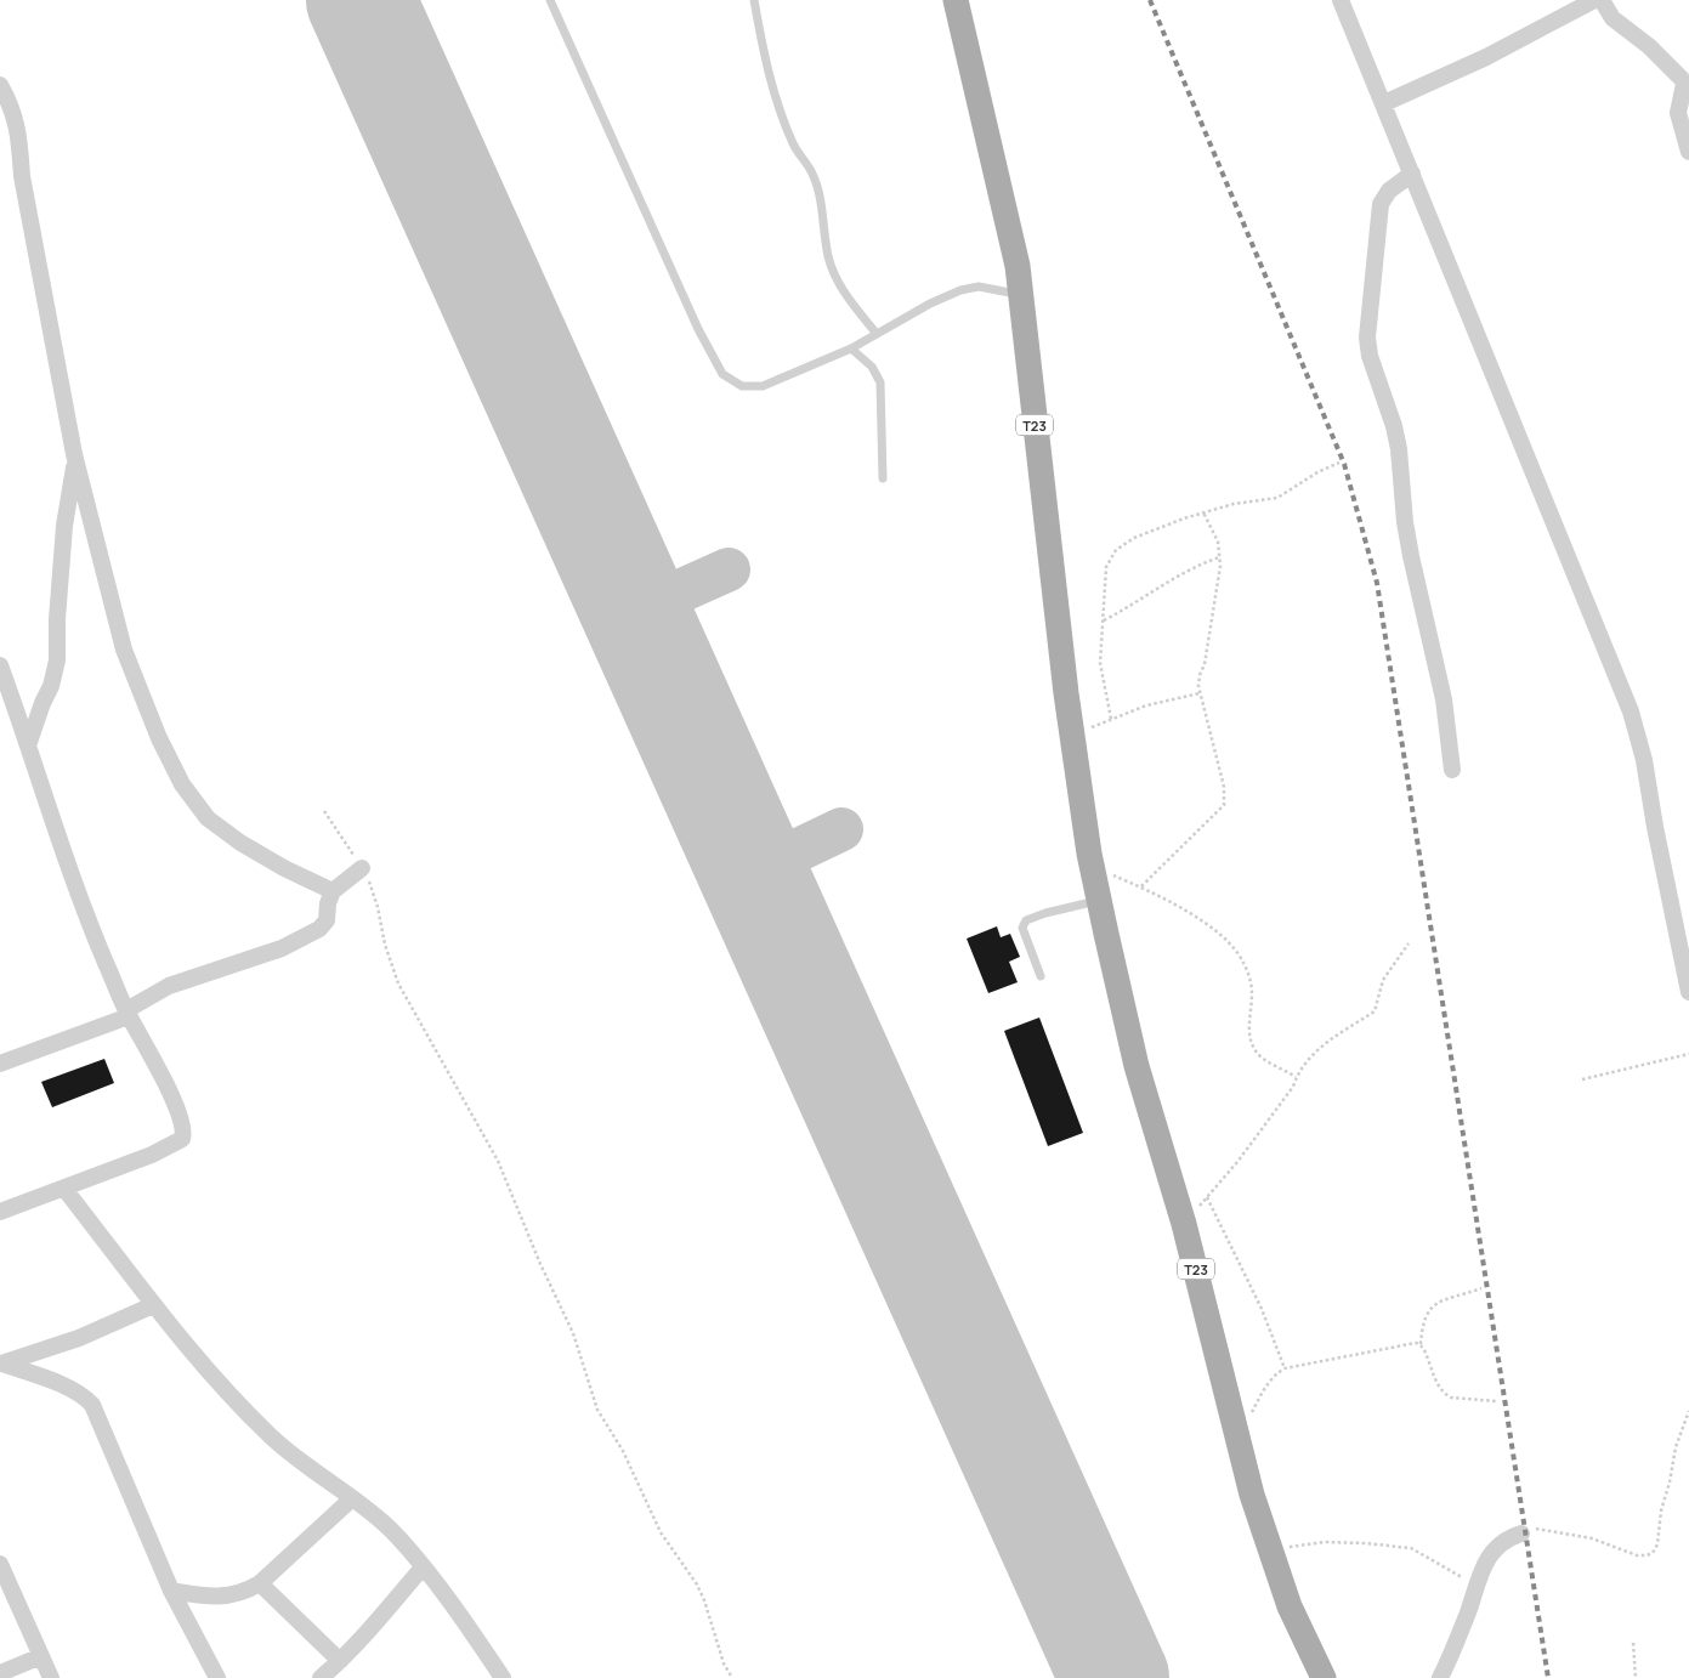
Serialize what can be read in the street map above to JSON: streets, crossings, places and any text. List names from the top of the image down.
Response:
{
  "streets": {
    "main road": ["T23"]
  }
}
